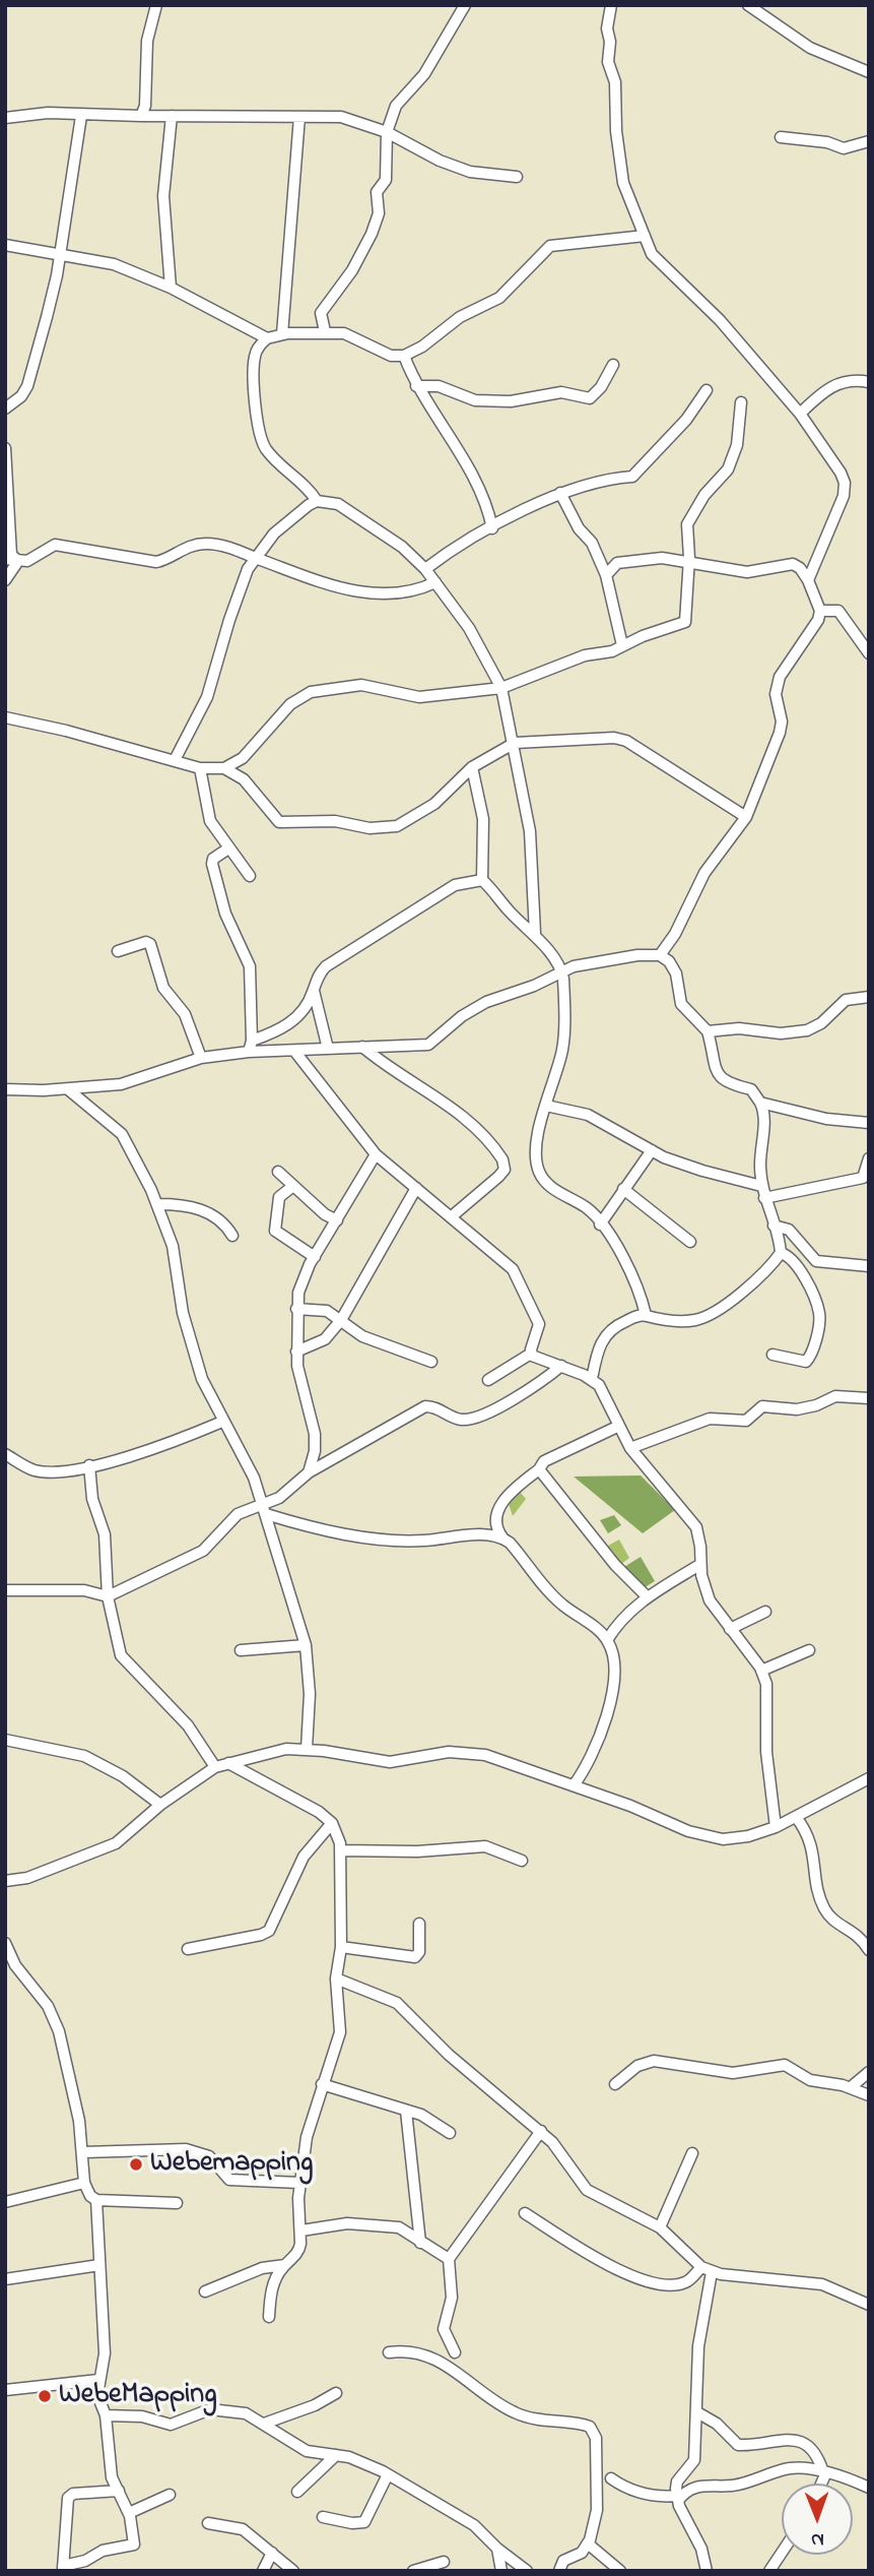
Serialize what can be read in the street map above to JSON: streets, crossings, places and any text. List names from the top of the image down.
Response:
{
  "places": ["Webemapping", "WebeMapping"],
  "north": "bottom"
}
